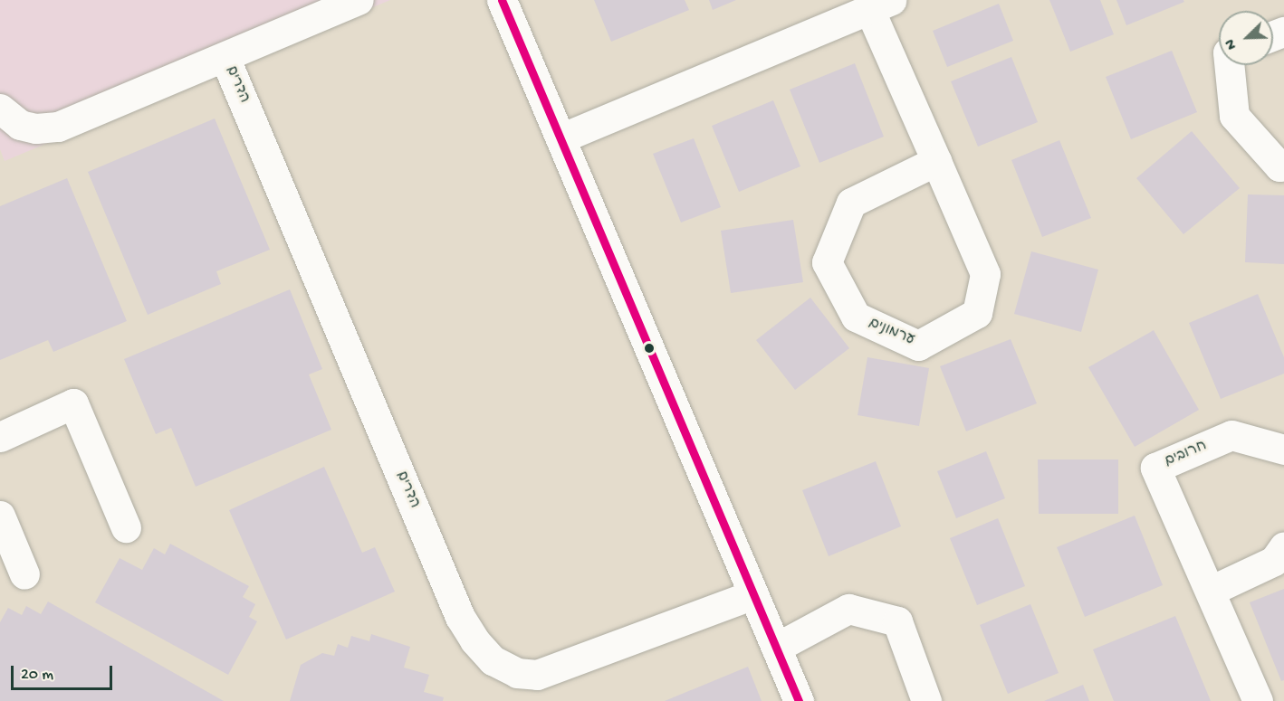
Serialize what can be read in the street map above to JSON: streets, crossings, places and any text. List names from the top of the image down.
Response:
{
  "streets": {
    "street": ["הדרים", "ערמונים", "חרובים"]
  },
  "scale_bar": "20 m",
  "north": "bottom left"
}
